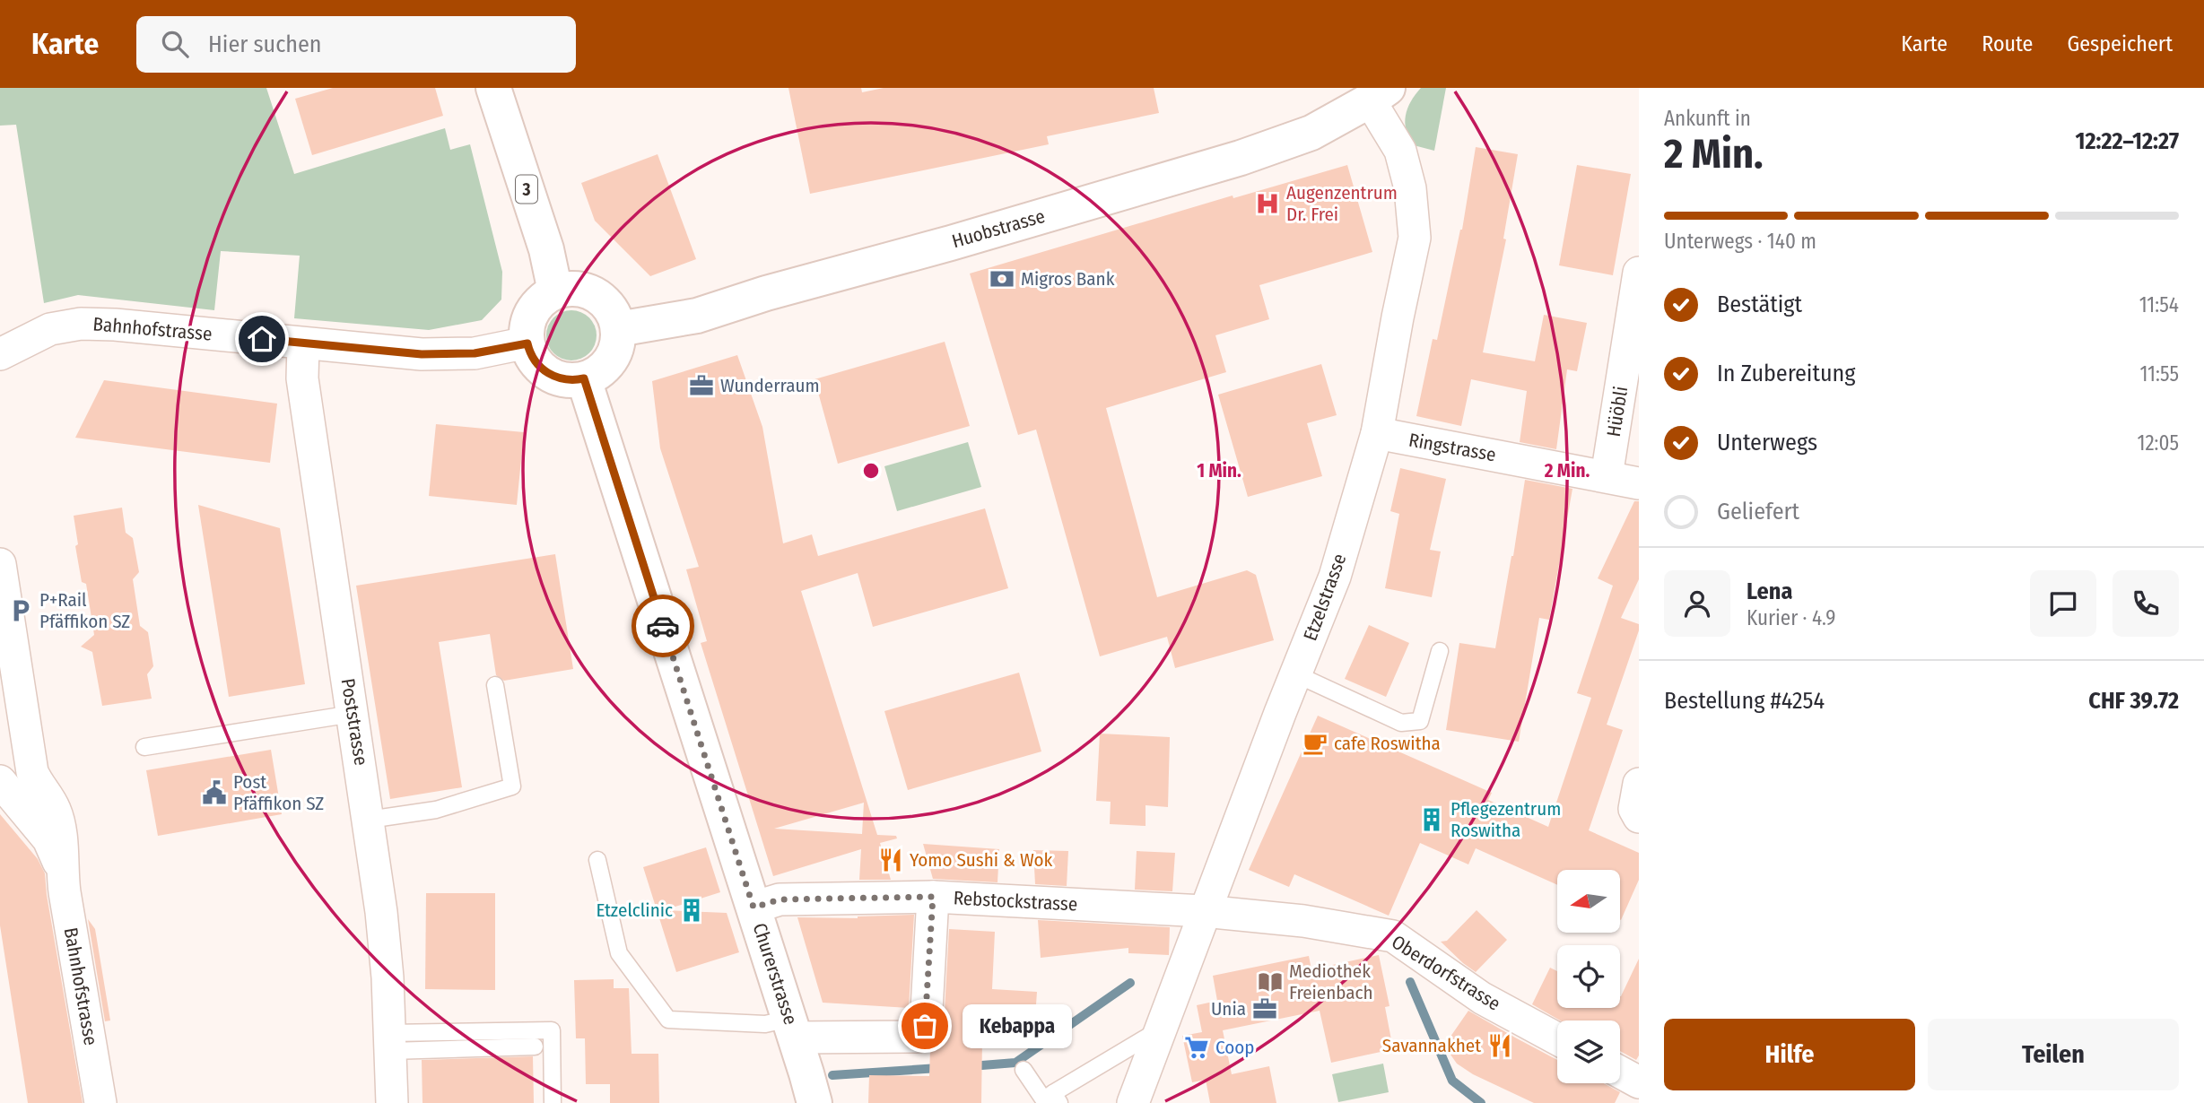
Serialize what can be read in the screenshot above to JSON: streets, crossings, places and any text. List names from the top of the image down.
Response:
{
  "streets": {
    "main road": ["3", "Huobstrasse", "Churerstrasse"],
    "street": [
      "Bahnhofstrasse",
      "Hüöbli",
      "Ringstrasse",
      "Etzelstrasse",
      "Poststrasse",
      "Rebstockstrasse",
      "Oberdorfstrasse"
    ]
  },
  "crossings": [
    ["3", "Huobstrasse"],
    ["3", "Bahnhofstrasse"],
    ["3", "Churerstrasse"],
    ["Huobstrasse", "Bahnhofstrasse"],
    ["Huobstrasse", "Etzelstrasse"],
    ["Huobstrasse", "Churerstrasse"],
    ["Bahnhofstrasse", "Poststrasse"],
    ["Bahnhofstrasse", "Churerstrasse"],
    ["Hüöbli", "Ringstrasse"],
    ["Ringstrasse", "Etzelstrasse"],
    ["Etzelstrasse", "Rebstockstrasse"],
    ["Etzelstrasse", "Oberdorfstrasse"],
    ["Rebstockstrasse", "Oberdorfstrasse"],
    ["Rebstockstrasse", "Churerstrasse"]
  ],
  "places": {
    "hospital": ["Augenzentrum Dr. Frei"],
    "bank": ["Migros Bank"],
    "office": ["Wunderraum", "Unia"],
    "parking": ["P+Rail Pfäffikon SZ"],
    "cafe": ["cafe Roswitha"],
    "public building": ["Post Pfäffikon SZ"],
    "building": ["Pflegezentrum Roswitha", "Etzelclinic"],
    "restaurant": ["Yomo Sushi & Wok", "Savannakhet"],
    "library": ["Mediothek Freienbach"],
    "other": ["Kebappa"],
    "supermarket": ["Coop"]
  },
  "north": "left",
  "page": {
    "header": "Karte",
    "search": "Hier suchen",
    "nav": ["Karte", "Route", "Gespeichert"],
    "heading": ["2 Min.", "Ankunft in", "12:22–12:27"],
    "panel": [
      "Lena",
      "Kurier · 4.9",
      "Bestellung #4254",
      "CHF 39.72"
    ],
    "bar": "Unterwegs · 140 m",
    "list": [
      ["Bestätigt", "11:54"],
      ["In Zubereitung", "11:55"],
      ["Unterwegs", "12:05"],
      "Geliefert"
    ],
    "bubble": "Kebappa",
    "buttons": ["Hilfe", "Teilen"]
  },
  "rings": ["1 Min.", "2 Min."]
}
